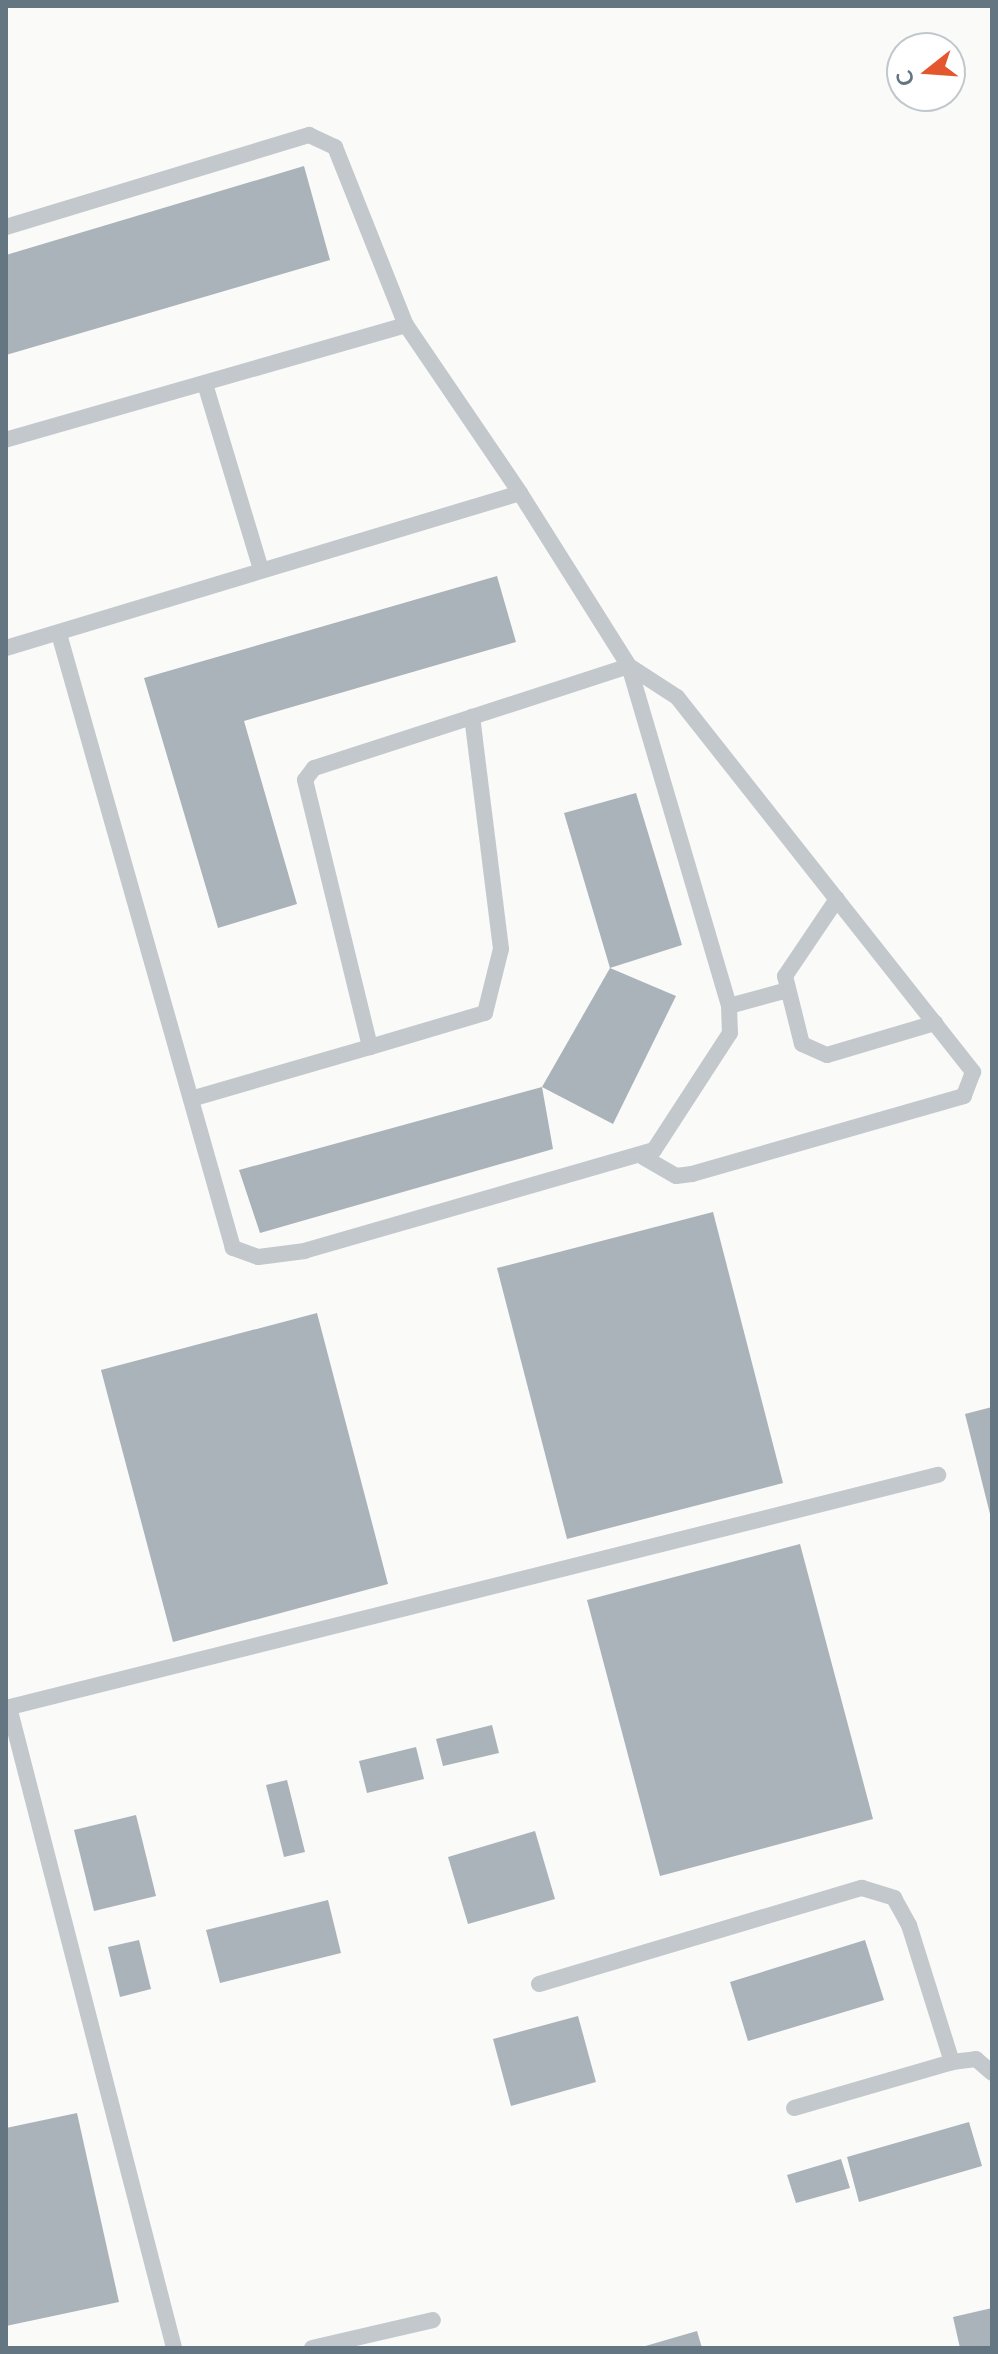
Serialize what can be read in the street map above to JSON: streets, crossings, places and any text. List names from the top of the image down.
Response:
{
  "north": "left"
}
